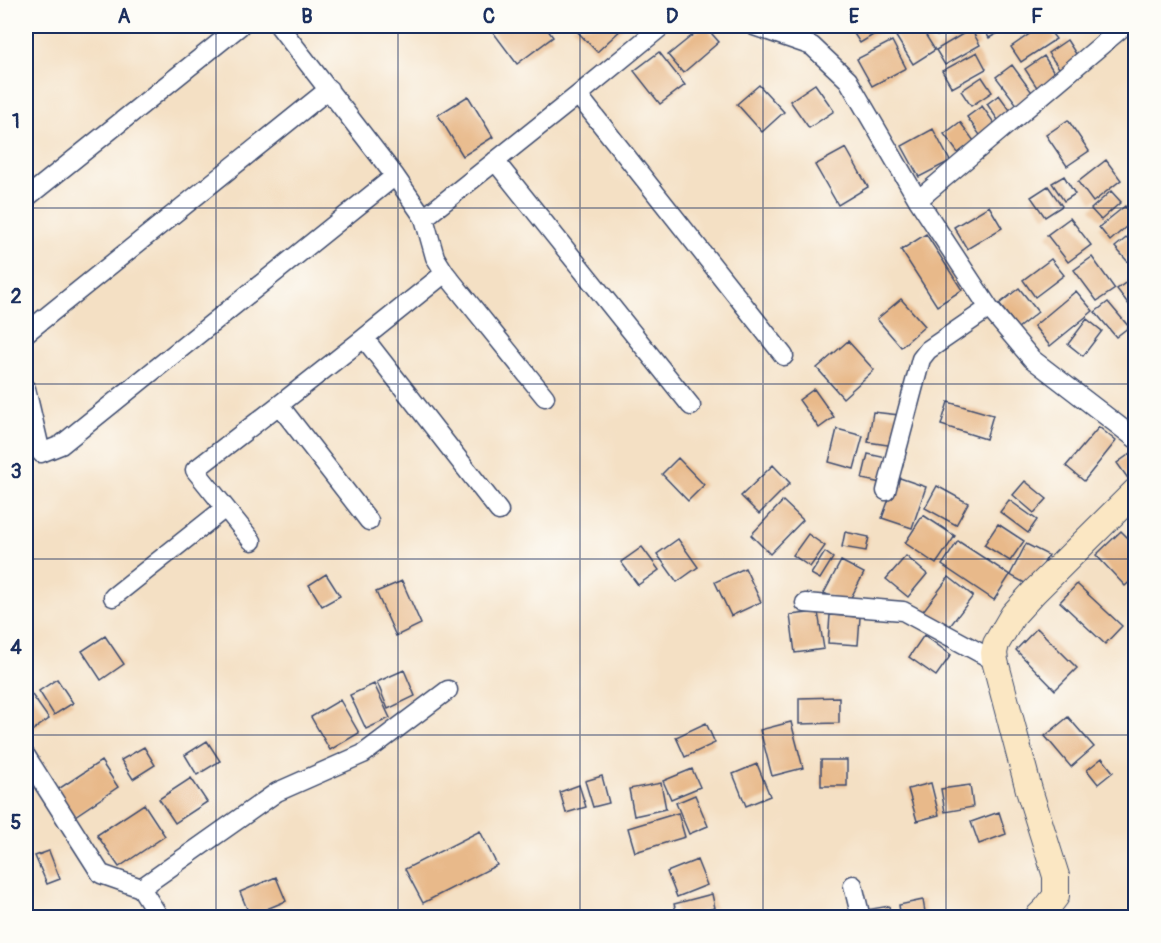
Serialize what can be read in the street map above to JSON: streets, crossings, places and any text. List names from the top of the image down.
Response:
{
  "grid": {
    "columns": [
      "A",
      "B",
      "C",
      "D",
      "E",
      "F"
    ],
    "rows": [
      "1",
      "2",
      "3",
      "4",
      "5"
    ]
  }
}
